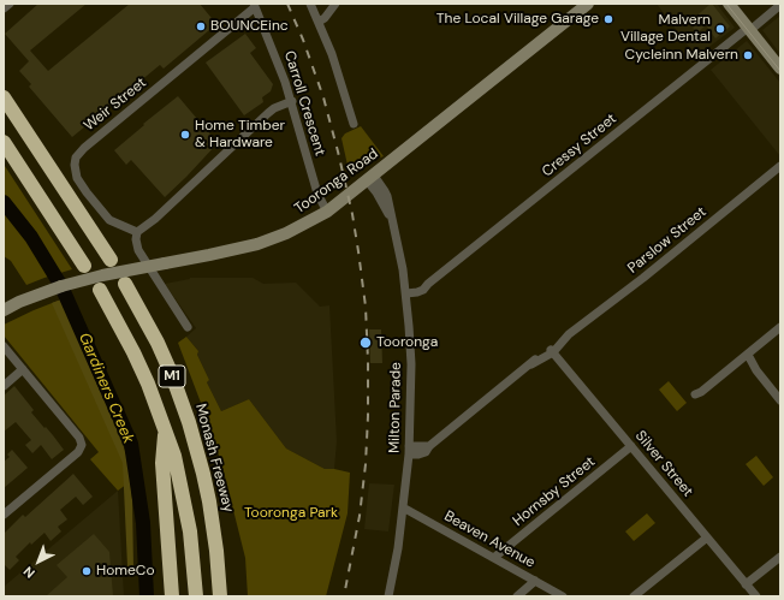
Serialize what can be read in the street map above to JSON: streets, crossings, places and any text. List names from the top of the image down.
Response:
{
  "streets": {
    "highway": ["M1", "Monash Freeway"],
    "main road": ["Tooronga Road"],
    "street": [
      "Carroll Crescent",
      "Weir Street",
      "Cressy Street",
      "Parslow Street",
      "Milton Parade",
      "Silver Street",
      "Hornsby Street",
      "Beaven Avenue"
    ]
  },
  "crossings": [
    ["Carroll Crescent", "Weir Street"],
    ["Carroll Crescent", "Tooronga Road"],
    ["Cressy Street", "Milton Parade"],
    ["Tooronga Road", "Milton Parade"],
    ["Parslow Street", "Milton Parade"],
    ["Parslow Street", "Silver Street"],
    ["Milton Parade", "Beaven Avenue"],
    ["Silver Street", "Hornsby Street"],
    ["Hornsby Street", "Beaven Avenue"]
  ],
  "water": ["Gardiners Creek"],
  "parks": ["Tooronga Park"],
  "places": [
    "The Local Village Garage",
    "BOUNCEinc",
    "Malvern Village Dental",
    "Cycleinn Malvern",
    "Home Timber & Hardware",
    "Tooronga",
    "HomeCo"
  ],
  "north": "bottom left"
}
